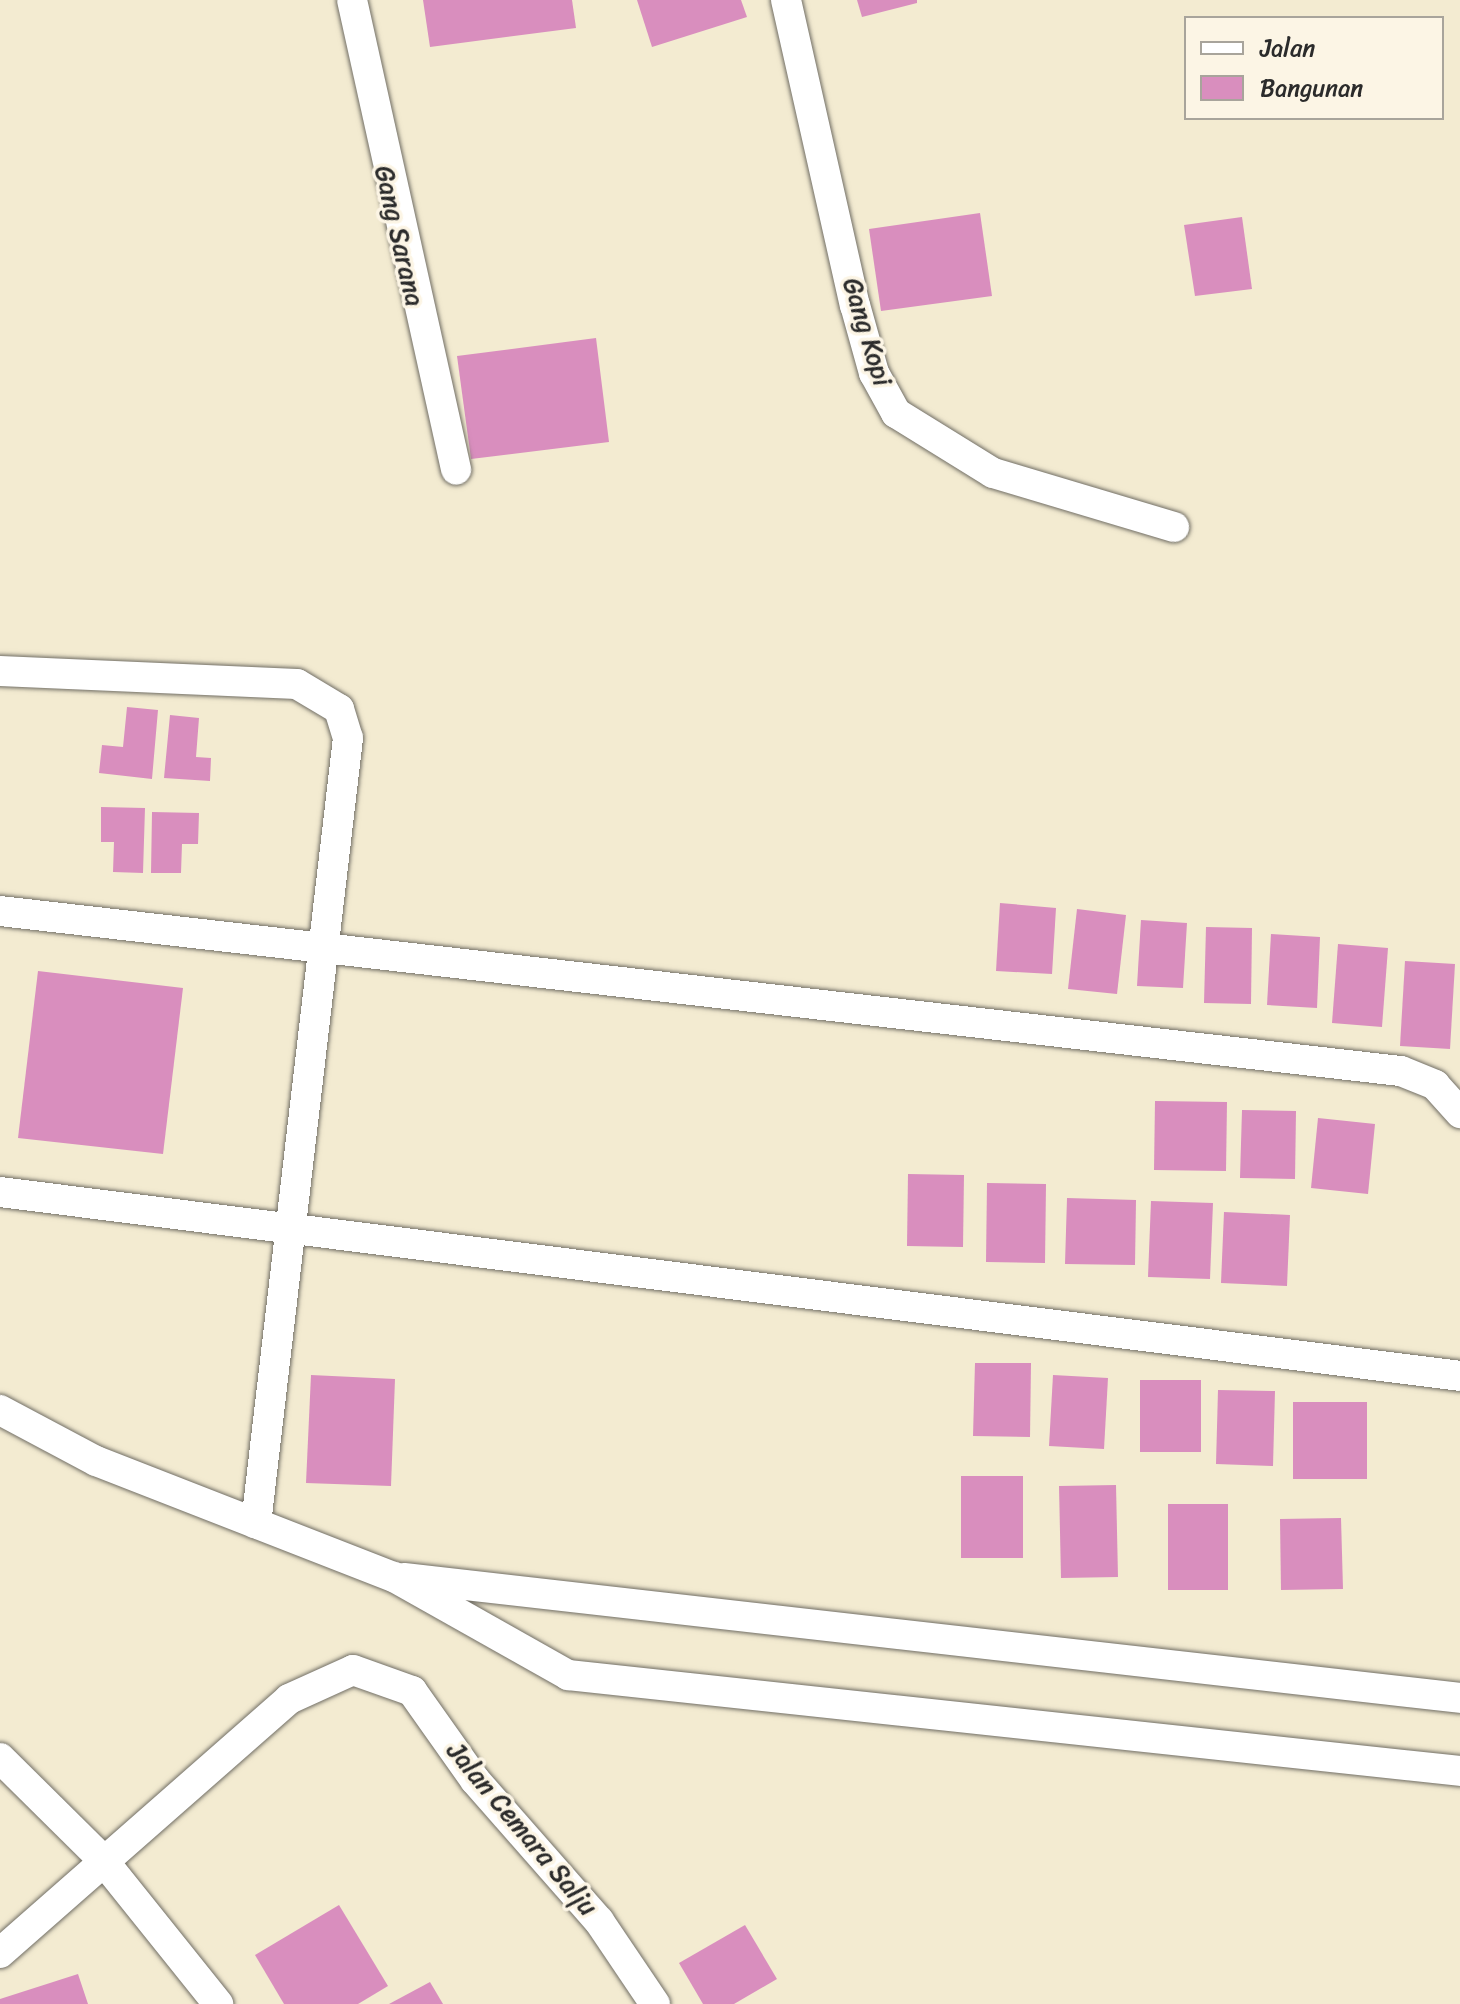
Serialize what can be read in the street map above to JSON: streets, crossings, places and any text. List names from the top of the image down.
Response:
{
  "streets": {
    "street": ["Gang Sarana", "Gang Kopi", "Jalan Cemara Salju"]
  },
  "legend": ["Jalan", "Bangunan"]
}
